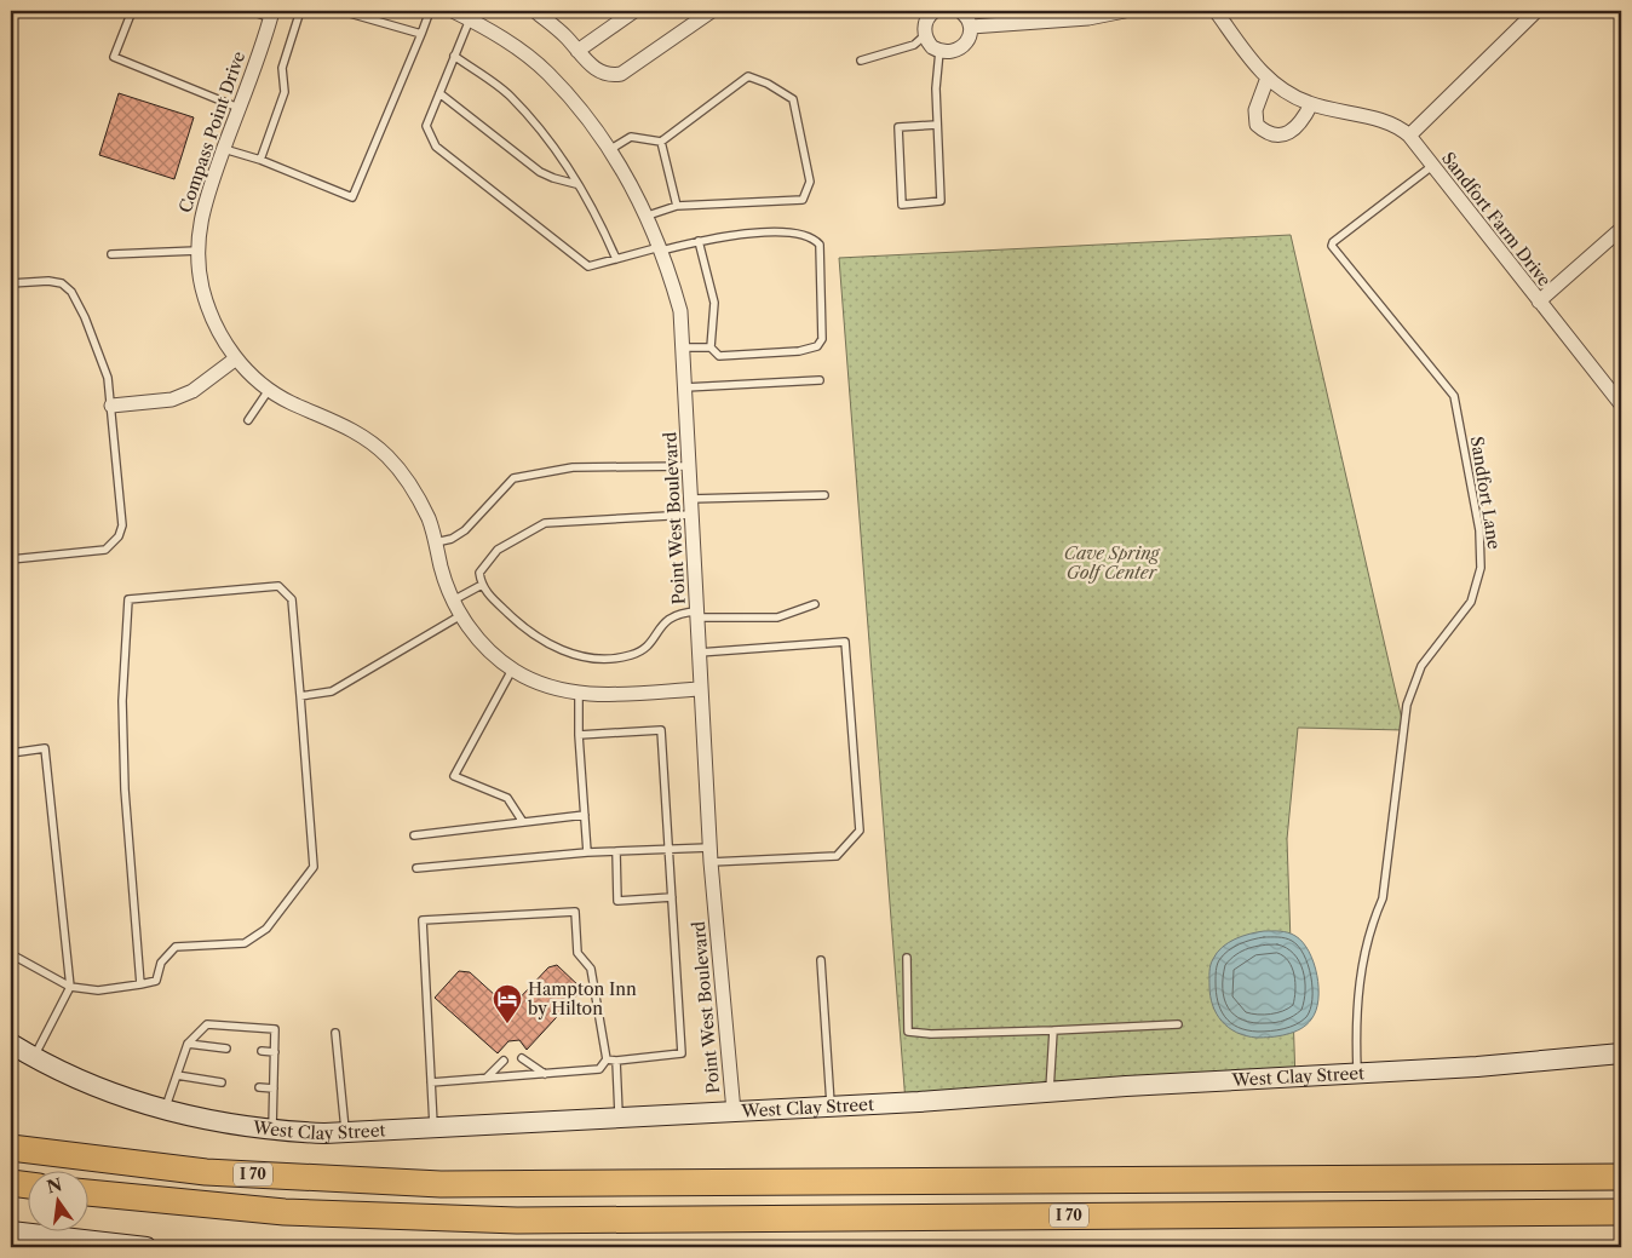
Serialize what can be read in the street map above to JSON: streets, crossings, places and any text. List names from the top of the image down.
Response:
{
  "streets": {
    "highway": ["I 70"],
    "street": [
      "Compass Point Drive",
      "Sandfort Farm Drive",
      "Point West Boulevard",
      "West Clay Street"
    ],
    "lane": ["Sandfort Lane"]
  },
  "crossings": [
    ["Compass Point Drive", "Point West Boulevard"],
    ["Sandfort Farm Drive", "Sandfort Lane"],
    ["Sandfort Lane", "West Clay Street"],
    ["Point West Boulevard", "West Clay Street"]
  ],
  "parks": ["Cave Spring Golf Center"],
  "places": {
    "hotel": ["Hampton Inn by Hilton"]
  },
  "north": "top"
}
